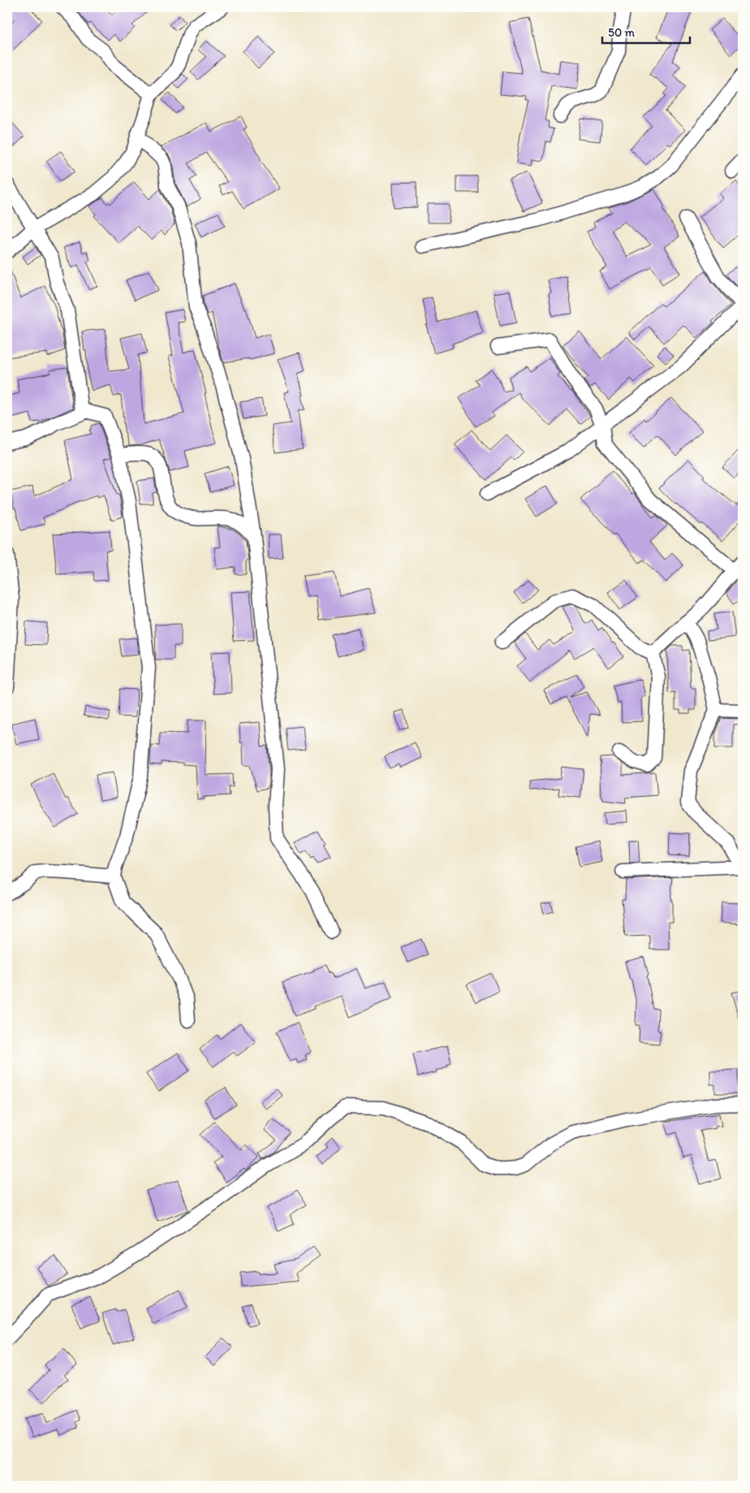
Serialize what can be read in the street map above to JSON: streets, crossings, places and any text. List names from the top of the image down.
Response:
{
  "scale_bar": "50 m"
}
